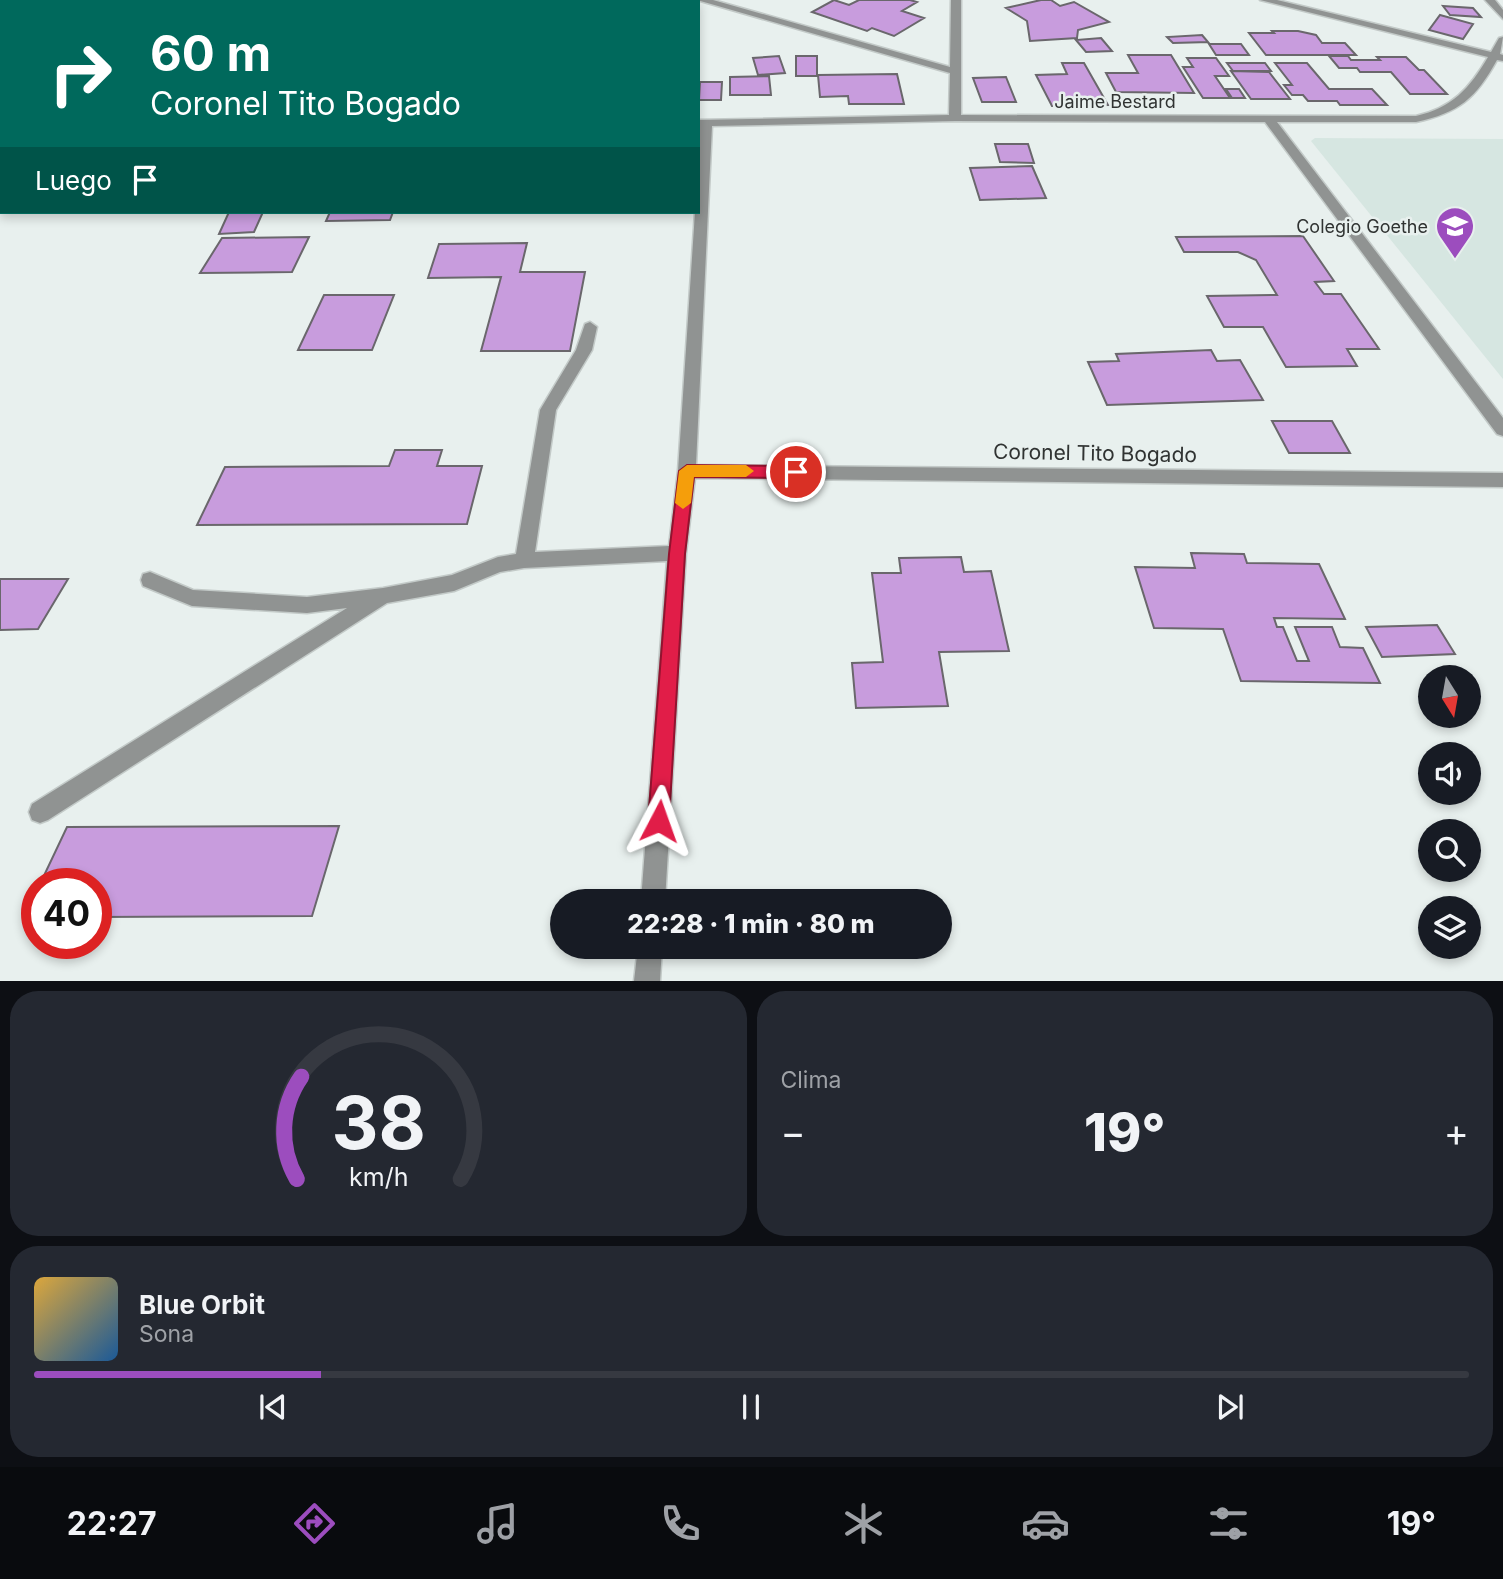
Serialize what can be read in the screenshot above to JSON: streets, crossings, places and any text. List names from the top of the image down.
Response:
{
  "streets": {
    "street": ["Jaime Bestard", "Coronel Tito Bogado"]
  },
  "places": {
    "school or university": ["Colegio Goethe"]
  },
  "north": "bottom",
  "page": {
    "turn": ["60 m", "Coronel Tito Bogado"],
    "then": "Luego",
    "limit": "40",
    "trip": "22:28 · 1 min · 80 m",
    "tile": "Clima",
    "heat": ["−", "19°", "+"],
    "song": ["Blue Orbit", "Sona"],
    "tabs": ["22:27", "19°"],
    "gauge": ["38", "km/h"]
  }
}
